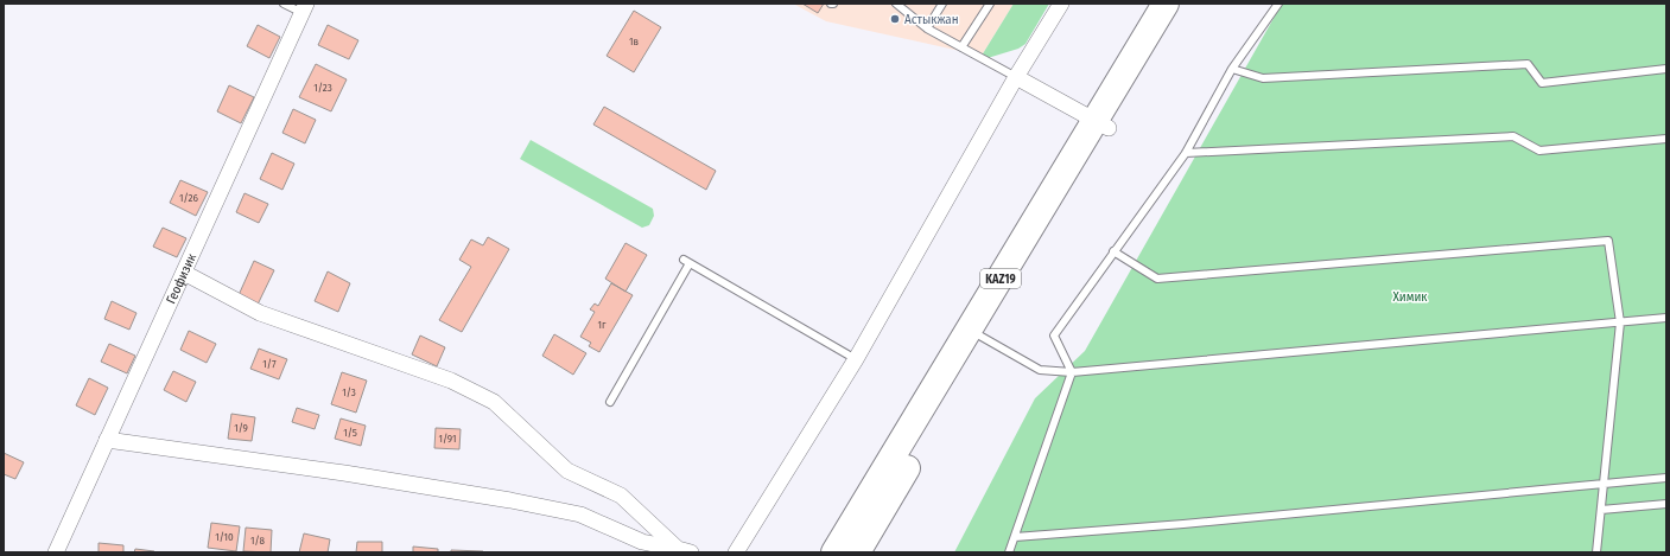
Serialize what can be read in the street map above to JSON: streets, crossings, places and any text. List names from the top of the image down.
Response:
{
  "streets": {
    "highway": ["KAZ19"],
    "street": ["Геофизик"]
  },
  "parks": ["Химик"],
  "places": ["Астыкжан"],
  "house_numbers": [
    "1в",
    "1/23",
    "1/26",
    "1г",
    "1/7",
    "1/3",
    "1/9",
    "1/5",
    "1/91",
    "1/10",
    "1/8"
  ]
}
